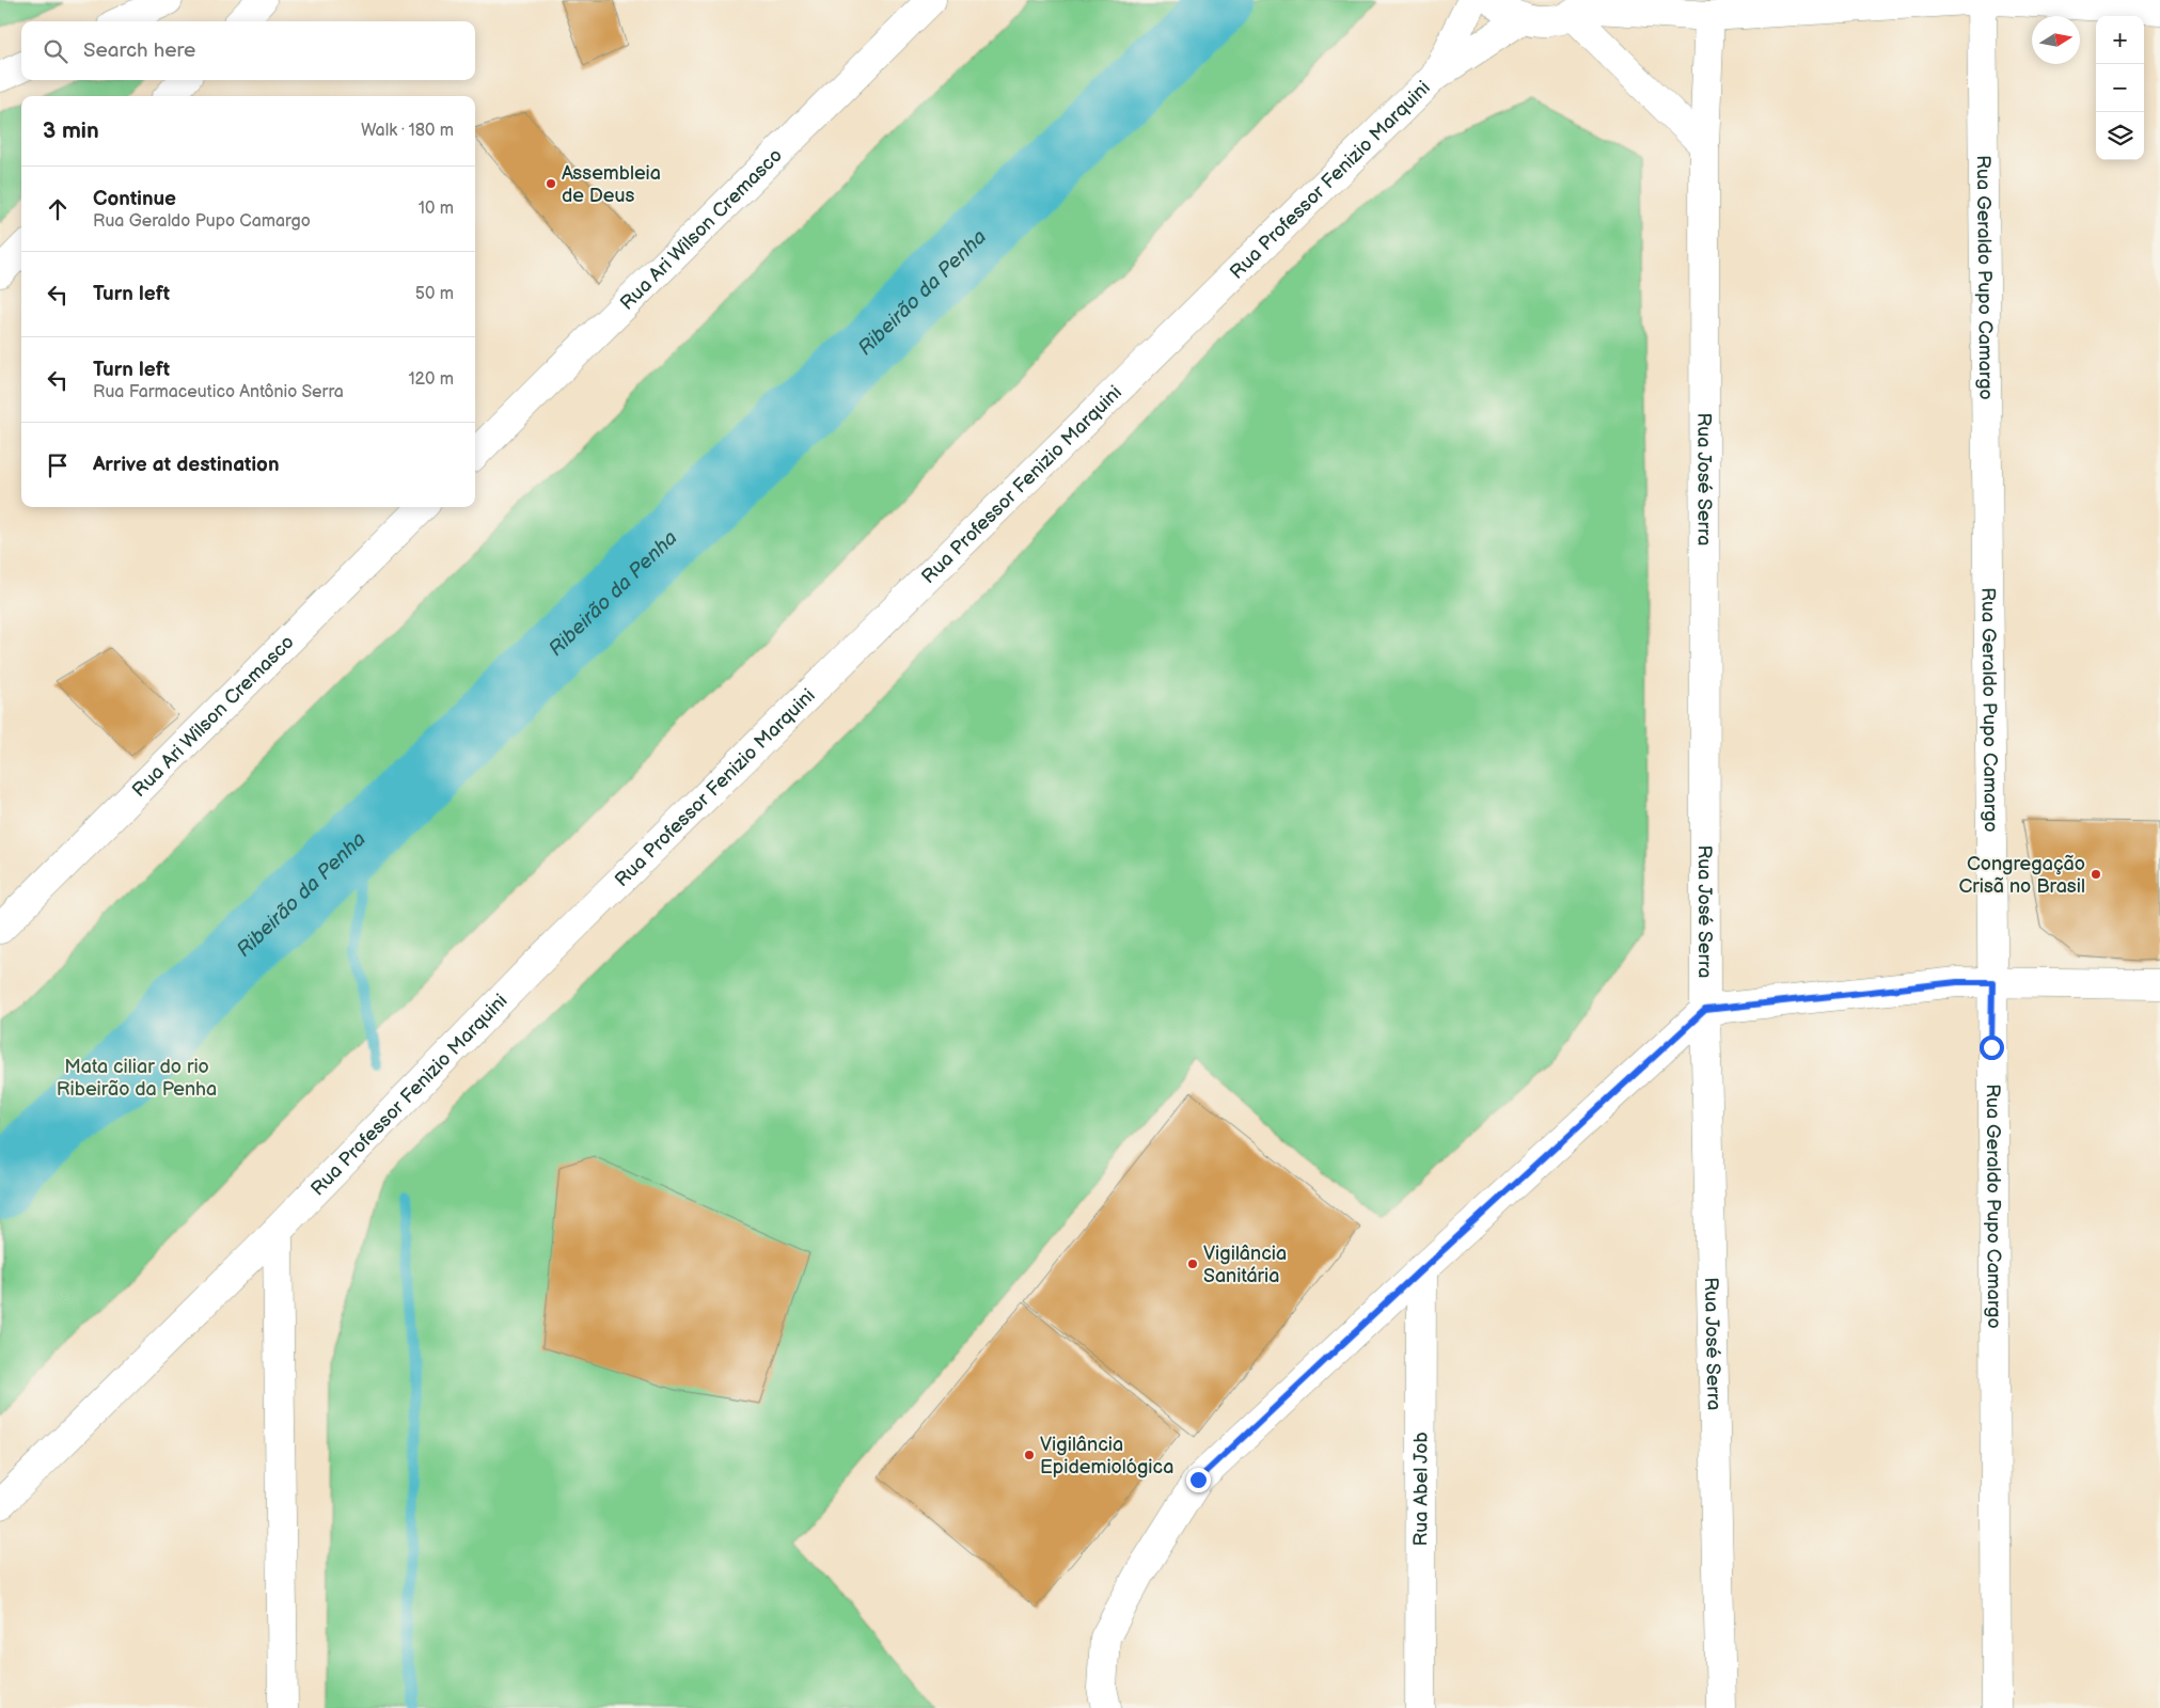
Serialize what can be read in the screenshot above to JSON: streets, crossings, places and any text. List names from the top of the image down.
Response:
{
  "streets": {
    "street": [
      "Rua Professor Fenizio Marquini",
      "Rua Ari Wilson Cremasco",
      "Rua Geraldo Pupo Camargo",
      "Rua José Serra",
      "Rua Abel Job"
    ]
  },
  "water": ["Ribeirão da Penha"],
  "parks": ["Mata ciliar do rio Ribeirão da Penha"],
  "places": [
    "Assembleia de Deus",
    "Congregação Crisã no Brasil",
    "Vigilância Sanitária",
    "Vigilância Epidemiológica"
  ],
  "north": "right",
  "page": {
    "map_buttons": ["+", "−"],
    "search": "Search here",
    "heading": ["3 min", "Walk · 180 m"],
    "list": [
      ["Continue", "Rua Geraldo Pupo Camargo", "10 m"],
      ["Turn left", "50 m"],
      ["Turn left", "Rua Farmaceutico Antônio Serra", "120 m"],
      "Arrive at destination"
    ]
  }
}
